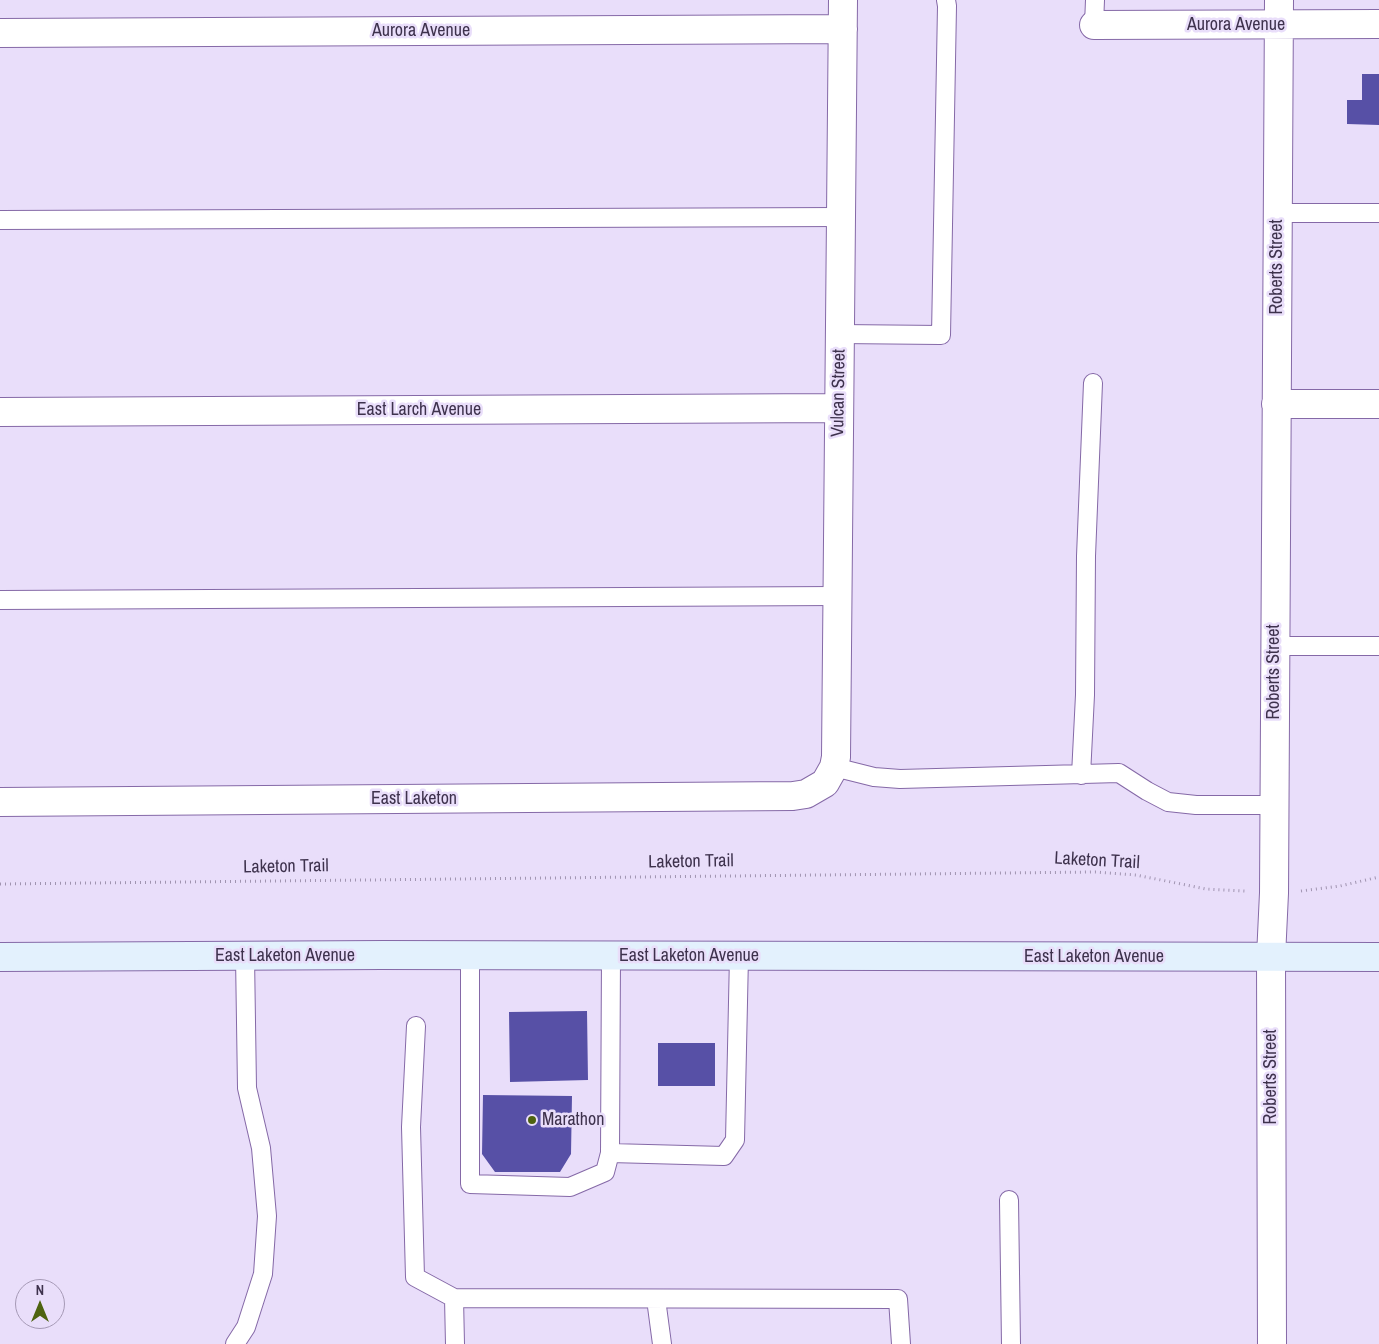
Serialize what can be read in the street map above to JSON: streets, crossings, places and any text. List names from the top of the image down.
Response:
{
  "streets": {
    "main road": ["East Laketon Avenue"],
    "street": [
      "Aurora Avenue",
      "Roberts Street",
      "Vulcan Street",
      "East Larch Avenue",
      "East Laketon"
    ],
    "path": ["Laketon Trail"]
  },
  "crossings": [
    ["Aurora Avenue", "Roberts Street"],
    ["Aurora Avenue", "Vulcan Street"],
    ["Roberts Street", "Laketon Trail"],
    ["Roberts Street", "East Laketon Avenue"],
    ["Vulcan Street", "East Larch Avenue"],
    ["Vulcan Street", "East Laketon"]
  ],
  "places": ["Marathon"],
  "north": "top"
}
